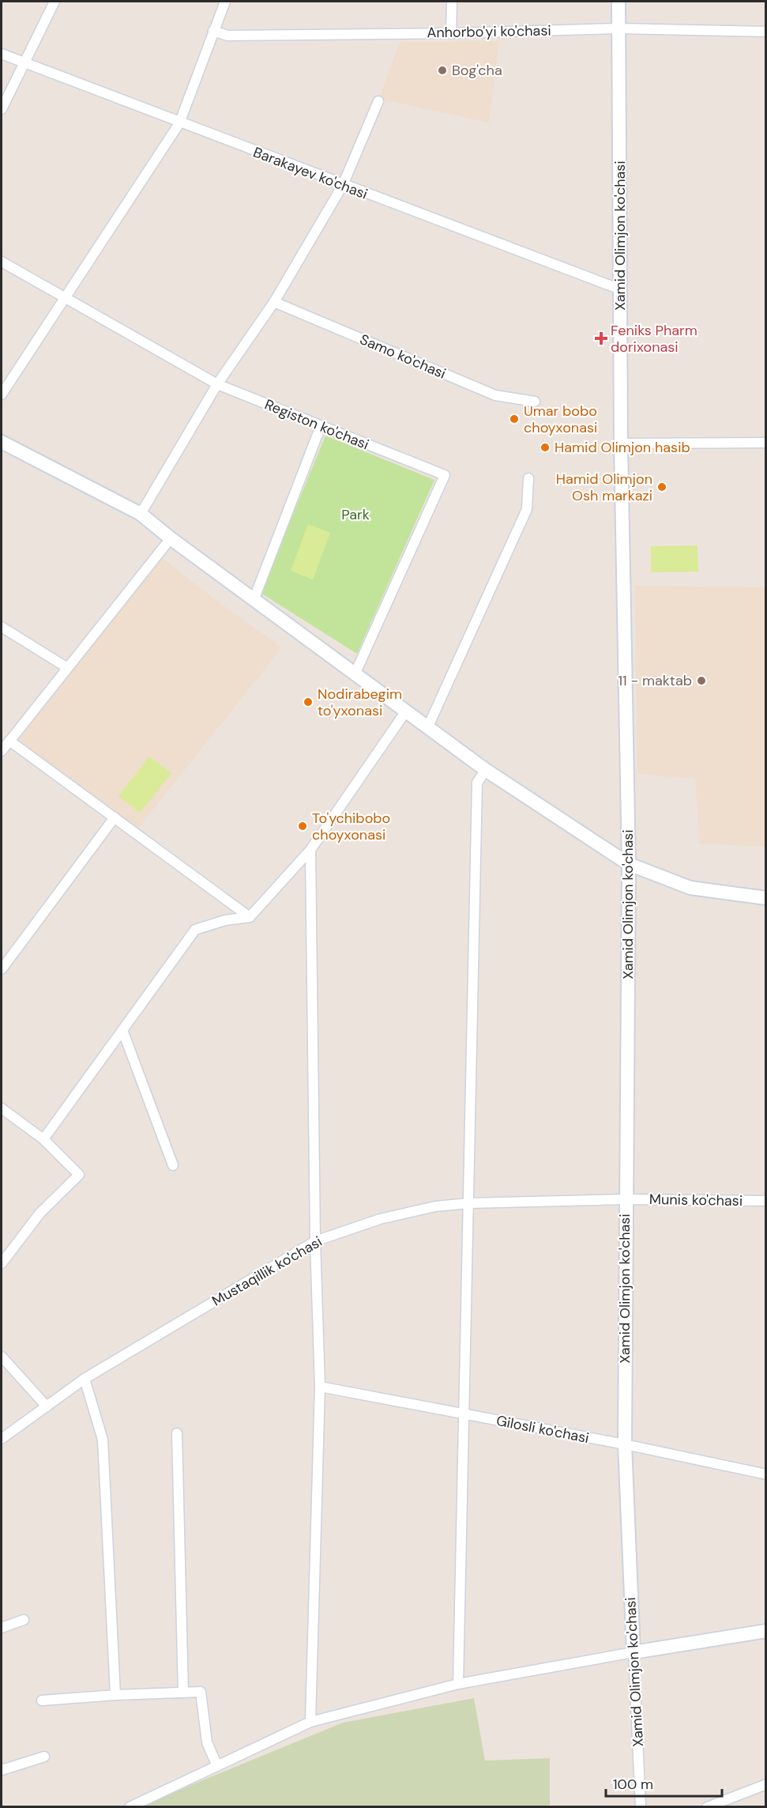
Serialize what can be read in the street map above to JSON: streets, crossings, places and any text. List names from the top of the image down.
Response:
{
  "streets": {
    "main road": ["Xamid Olimjon ko'chasi"],
    "street": [
      "Anhorbo'yi ko'chasi",
      "Barakayev ko'chasi",
      "Samo ko'chasi",
      "Registon ko'chasi",
      "Munis ko'chasi",
      "Mustaqillik ko'chasi",
      "Gilosli ko'chasi"
    ]
  },
  "crossings": [
    ["Anhorbo'yi ko'chasi", "Xamid Olimjon ko'chasi"],
    ["Barakayev ko'chasi", "Xamid Olimjon ko'chasi"],
    ["Xamid Olimjon ko'chasi", "Munis ko'chasi"],
    ["Xamid Olimjon ko'chasi", "Mustaqillik ko'chasi"],
    ["Xamid Olimjon ko'chasi", "Gilosli ko'chasi"],
    ["Munis ko'chasi", "Mustaqillik ko'chasi"]
  ],
  "parks": ["Park"],
  "places": {
    "other": [
      "Bog'cha",
      "Umar bobo choyxonasi",
      "Hamid Olimjon hasib",
      "Hamid Olimjon Osh markazi",
      "11 - maktab",
      "Nodirabegim to'yxonasi",
      "To'ychibobo choyxonasi"
    ],
    "health": ["Feniks Pharm dorixonasi"]
  },
  "scale_bar": "100 m"
}
